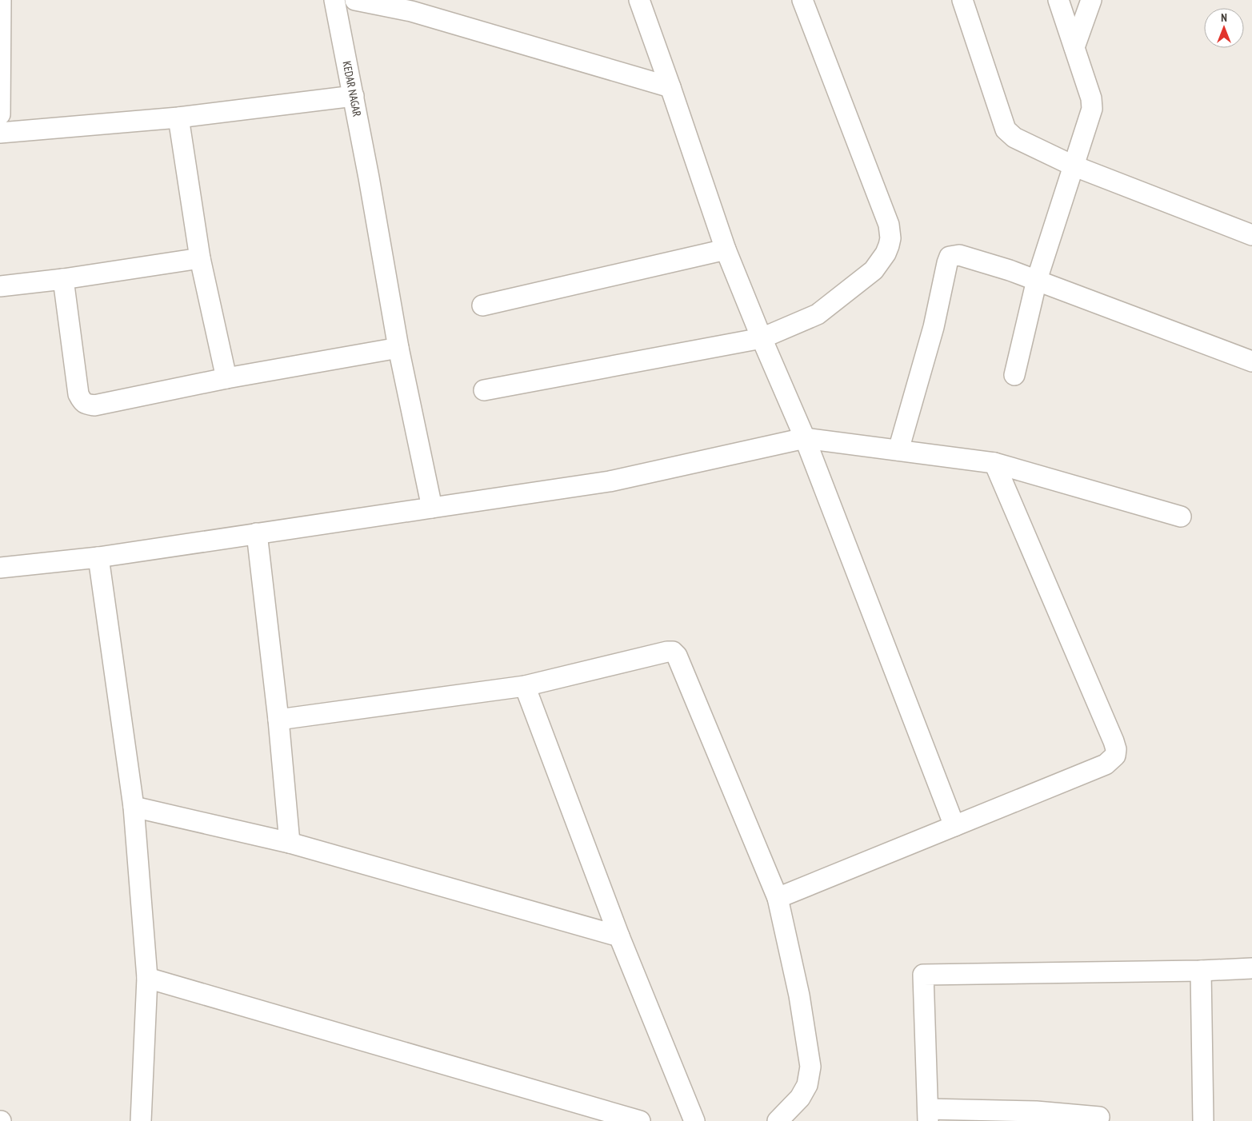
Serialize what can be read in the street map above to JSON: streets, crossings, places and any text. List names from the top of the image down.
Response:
{
  "streets": {
    "street": ["KEDAR NAGAR"]
  },
  "north": "top"
}
